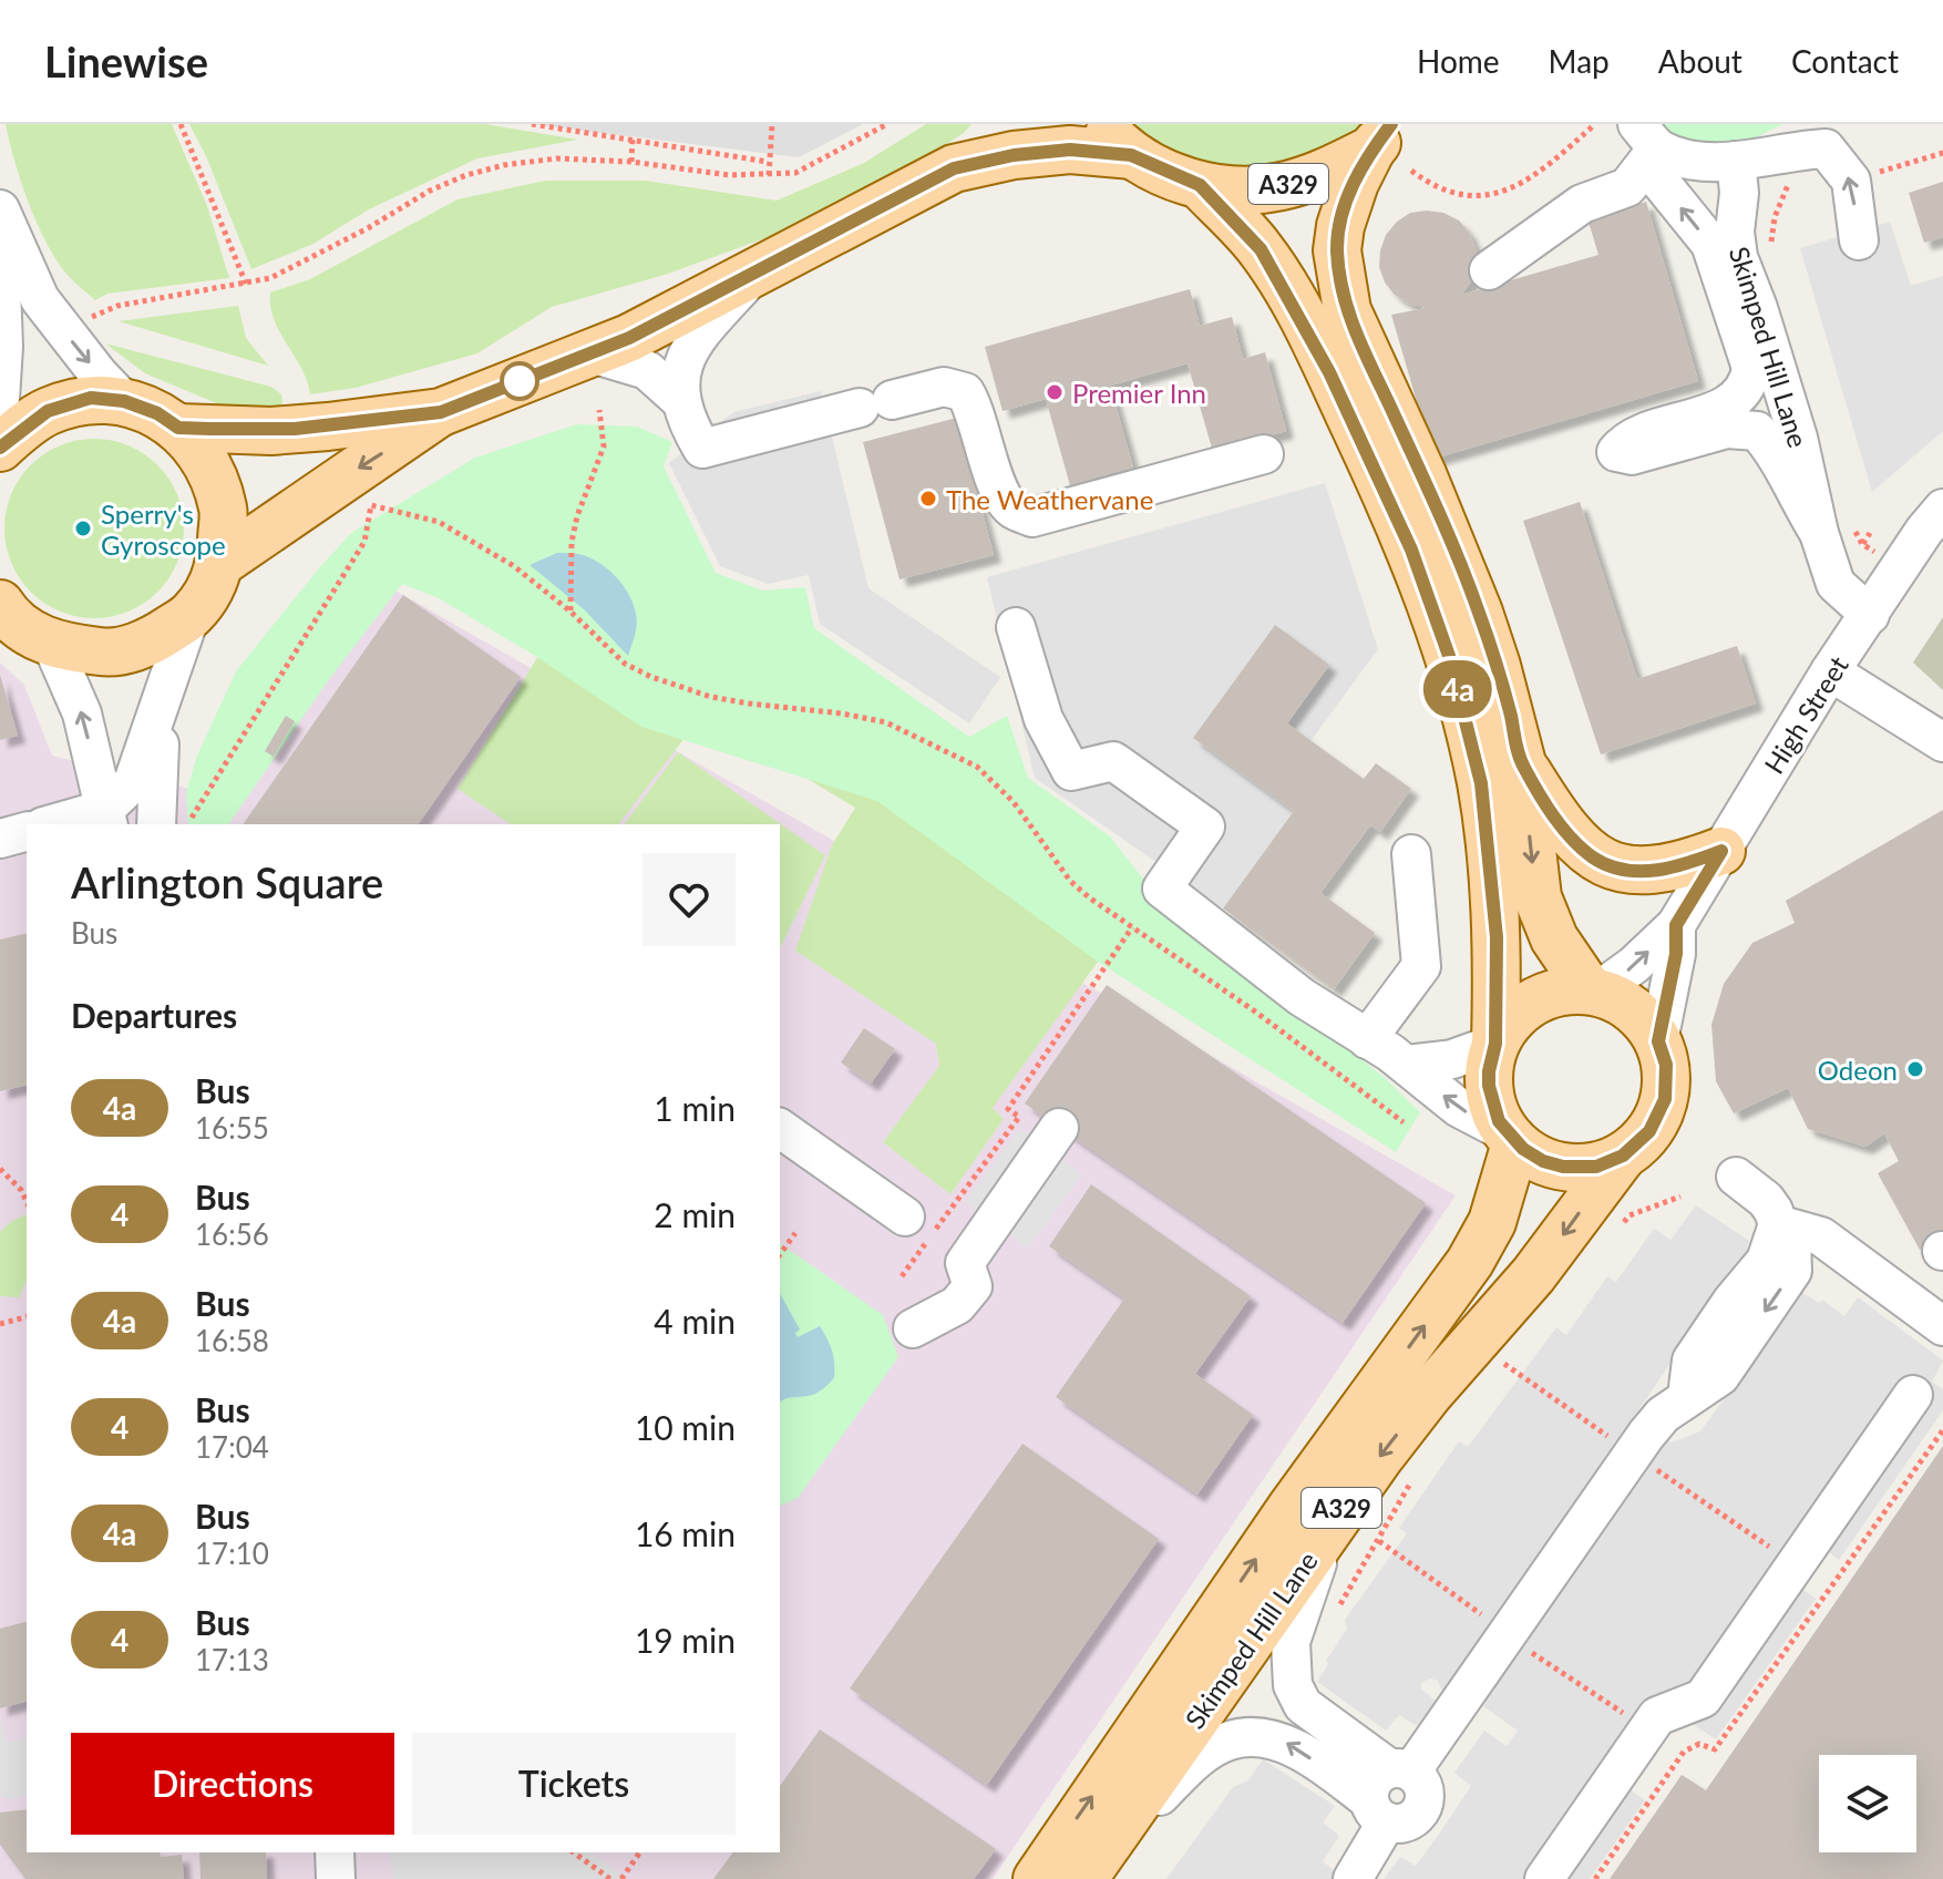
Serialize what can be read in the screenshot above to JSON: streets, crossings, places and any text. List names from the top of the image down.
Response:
{
  "streets": {
    "main road": ["A329", "Skimped Hill Lane"],
    "street": ["High Street"]
  },
  "crossings": [
    ["Skimped Hill Lane", "High Street"]
  ],
  "places": [
    "Premier Inn",
    "The Weathervane",
    "Sperry's Gyroscope",
    "Odeon"
  ],
  "lines": ["bus line 4a"],
  "page": {
    "header": "Linewise",
    "nav": [
      "Home",
      "Map",
      "About",
      "Contact"
    ],
    "on_map": "4a",
    "heading": [
      ["Arlington Square", "Bus"],
      "Departures"
    ],
    "list": [
      {
        "mark": "4a",
        "name": "Bus",
        "note": "16:55",
        "value": "1 min"
      },
      {
        "mark": "4",
        "name": "Bus",
        "note": "16:56",
        "value": "2 min"
      },
      {
        "mark": "4a",
        "name": "Bus",
        "note": "16:58",
        "value": "4 min"
      },
      {
        "mark": "4",
        "name": "Bus",
        "note": "17:04",
        "value": "10 min"
      },
      {
        "mark": "4a",
        "name": "Bus",
        "note": "17:10",
        "value": "16 min"
      },
      {
        "mark": "4",
        "name": "Bus",
        "note": "17:13",
        "value": "19 min"
      }
    ],
    "buttons": ["Directions", "Tickets"]
  }
}
